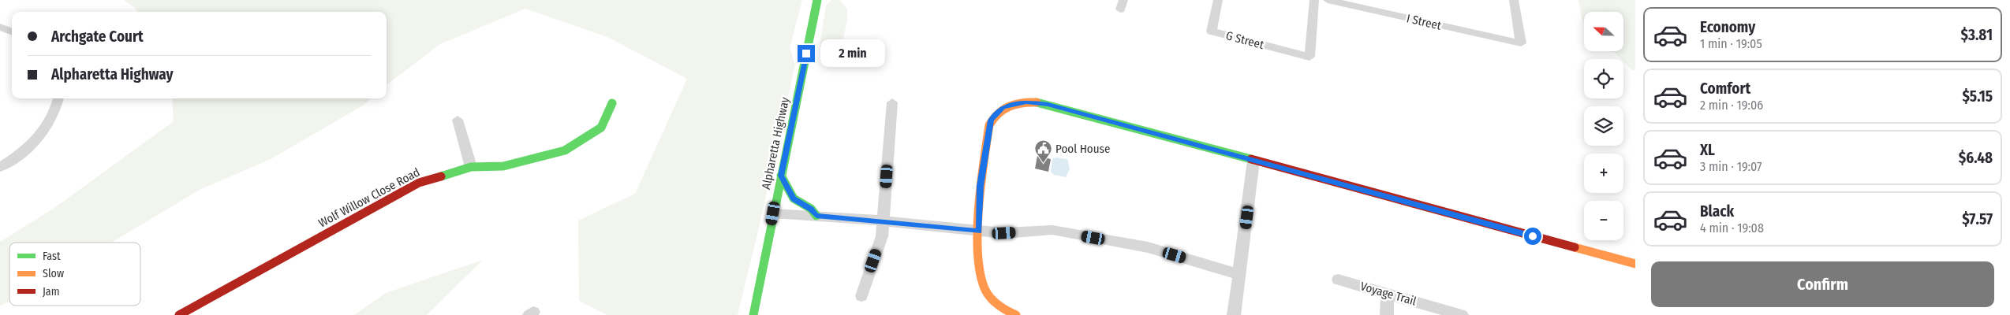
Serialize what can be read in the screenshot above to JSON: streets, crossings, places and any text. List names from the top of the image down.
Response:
{
  "streets": {
    "street": [
      "I Street",
      "G Street",
      "Alpharetta Highway",
      "Wolf Willow Close Road",
      "Voyage Trail"
    ]
  },
  "places": {
    "public building": ["Pool House"]
  },
  "legend": ["Fast", "Slow", "Jam"],
  "north": "left",
  "page": {
    "list": [
      {
        "name": "Economy",
        "note": "1 min · 19:05",
        "value": "$3.81"
      },
      {
        "name": "Comfort",
        "note": "2 min · 19:06",
        "value": "$5.15"
      },
      {
        "name": "XL",
        "note": "3 min · 19:07",
        "value": "$6.48"
      },
      {
        "name": "Black",
        "note": "4 min · 19:08",
        "value": "$7.57"
      }
    ],
    "map_buttons": ["+", "−"],
    "banner": ["Archgate Court", "Alpharetta Highway"],
    "bubble": "2 min",
    "buttons": "Confirm"
  }
}
